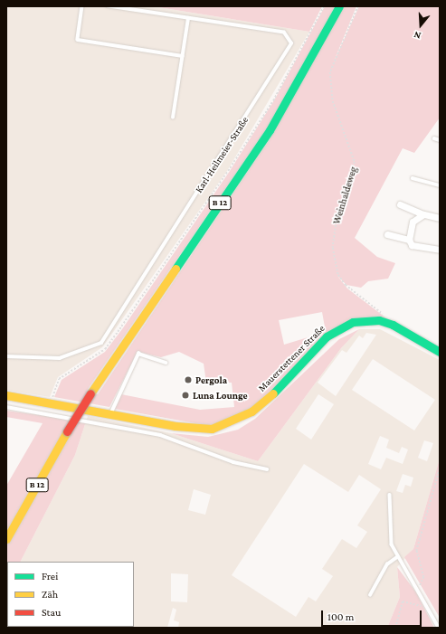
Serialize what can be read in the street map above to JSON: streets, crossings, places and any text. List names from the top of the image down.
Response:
{
  "streets": {
    "main road": ["B 12", "Mauerstettener Straße"],
    "lane": ["Karl-Heilmeier-Straße"],
    "path": ["Weinhaldeweg"]
  },
  "places": ["Pergola", "Luna Lounge"],
  "legend": ["Frei", "Zäh", "Stau"],
  "scale_bar": "100 m",
  "north": "bottom"
}
